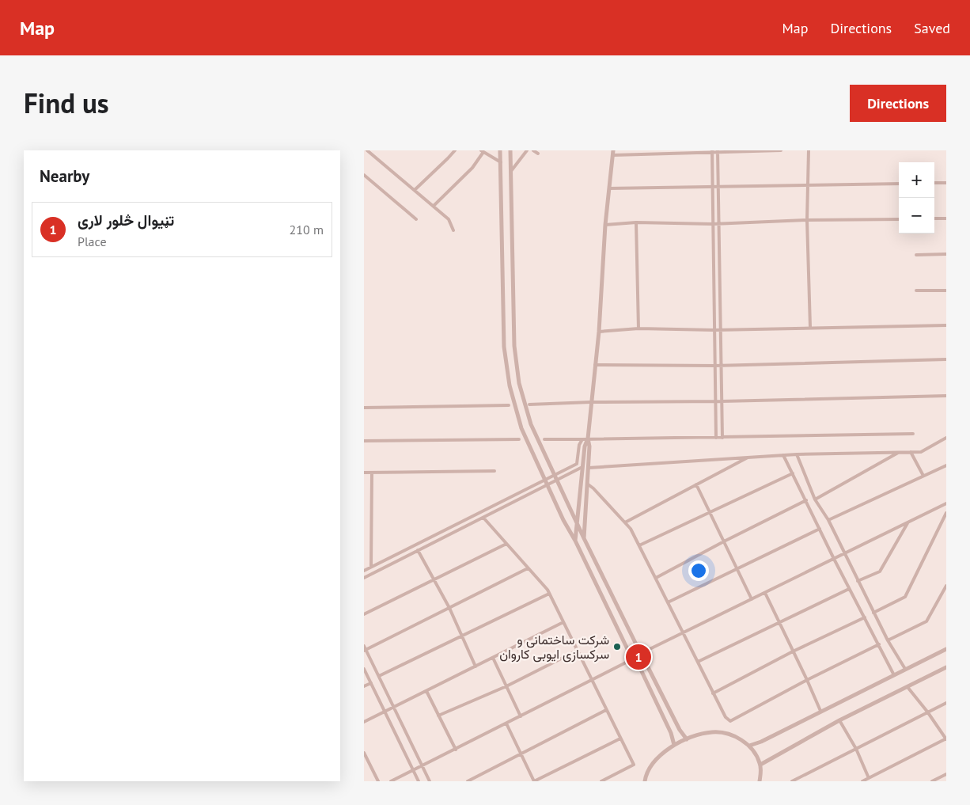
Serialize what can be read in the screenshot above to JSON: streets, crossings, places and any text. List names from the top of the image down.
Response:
{
  "places": ["شرکت ساختمانی و سرکسازی ایوبی کاروان"],
  "page": {
    "header": "Map",
    "nav": ["Map", "Directions", "Saved"],
    "title": "Find us",
    "buttons": "Directions",
    "heading": "Nearby",
    "map_buttons": ["+", "−"],
    "list": [
      {
        "mark": "1",
        "name": "تڼیوال څلور لاری",
        "note": "Place",
        "value": "210 m"
      }
    ],
    "pins": "1"
  }
}
